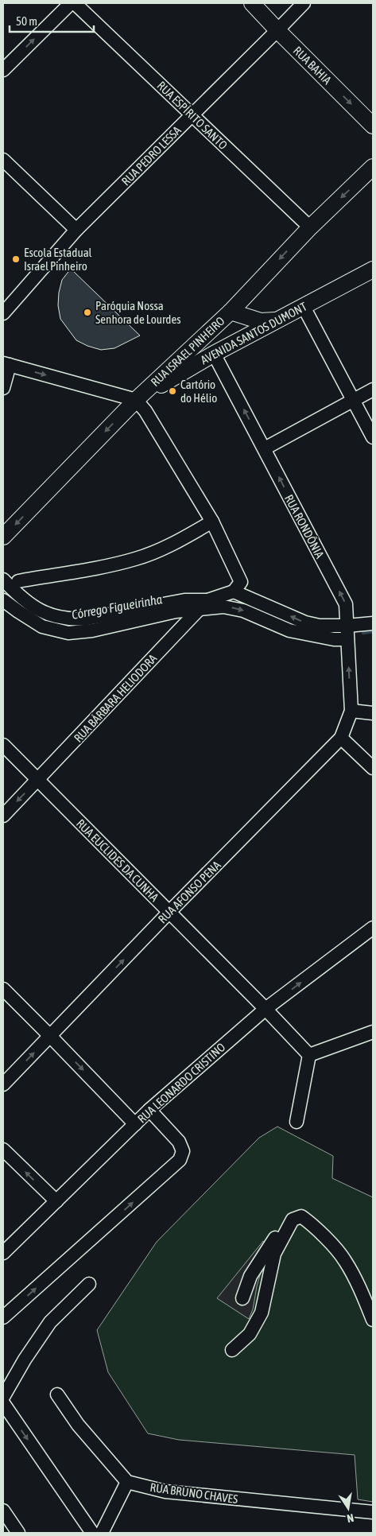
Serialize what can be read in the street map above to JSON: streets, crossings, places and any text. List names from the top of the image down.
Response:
{
  "streets": {
    "main road": ["RUA BAHIA", "AVENIDA SANTOS DUMONT", "RUA ISRAEL PINHEIRO"],
    "street": [
      "RUA ESPÍRITO SANTO",
      "RUA PEDRO LESSA",
      "RUA RONDÔNIA",
      "RUA BÁRBARA HELIODORA",
      "RUA EUCLIDES DA CUNHA",
      "RUA AFONSO PENA",
      "RUA LEONARDO CRISTINO",
      "RUA BRUNO CHAVES"
    ]
  },
  "crossings": [
    ["RUA BAHIA", "RUA PEDRO LESSA"],
    ["RUA ESPÍRITO SANTO", "RUA PEDRO LESSA"],
    ["RUA ESPÍRITO SANTO", "RUA ISRAEL PINHEIRO"],
    ["AVENIDA SANTOS DUMONT", "RUA ISRAEL PINHEIRO"],
    ["AVENIDA SANTOS DUMONT", "RUA RONDÔNIA"],
    ["RUA RONDÔNIA", "RUA AFONSO PENA"],
    ["RUA BÁRBARA HELIODORA", "RUA EUCLIDES DA CUNHA"],
    ["RUA EUCLIDES DA CUNHA", "RUA AFONSO PENA"],
    ["RUA EUCLIDES DA CUNHA", "RUA LEONARDO CRISTINO"]
  ],
  "one_way": ["RUA BAHIA", "RUA ISRAEL PINHEIRO", "RUA AFONSO PENA"],
  "water": ["Córrego Figueirinha"],
  "places": ["Escola Estadual Israel Pinheiro", "Paróquia Nossa Senhora de Lourdes", "Cartório do Hélio"],
  "scale_bar": "50 m",
  "north": "bottom"
}
